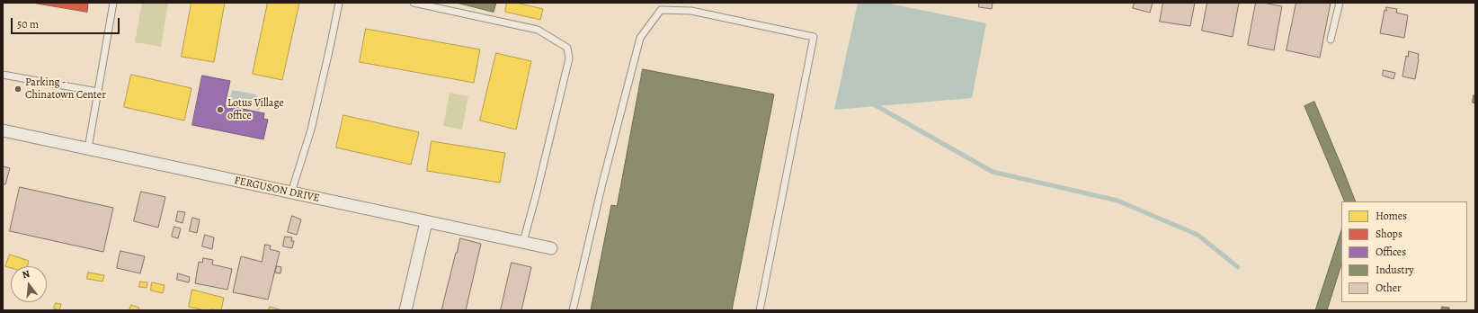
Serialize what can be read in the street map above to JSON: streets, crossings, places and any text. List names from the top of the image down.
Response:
{
  "streets": {
    "street": ["FERGUSON DRIVE"]
  },
  "places": ["Parking - Chinatown Center", "Lotus Village office"],
  "legend": [
    "Homes",
    "Shops",
    "Offices",
    "Industry",
    "Other"
  ],
  "scale_bar": "50 m",
  "north": "top"
}
